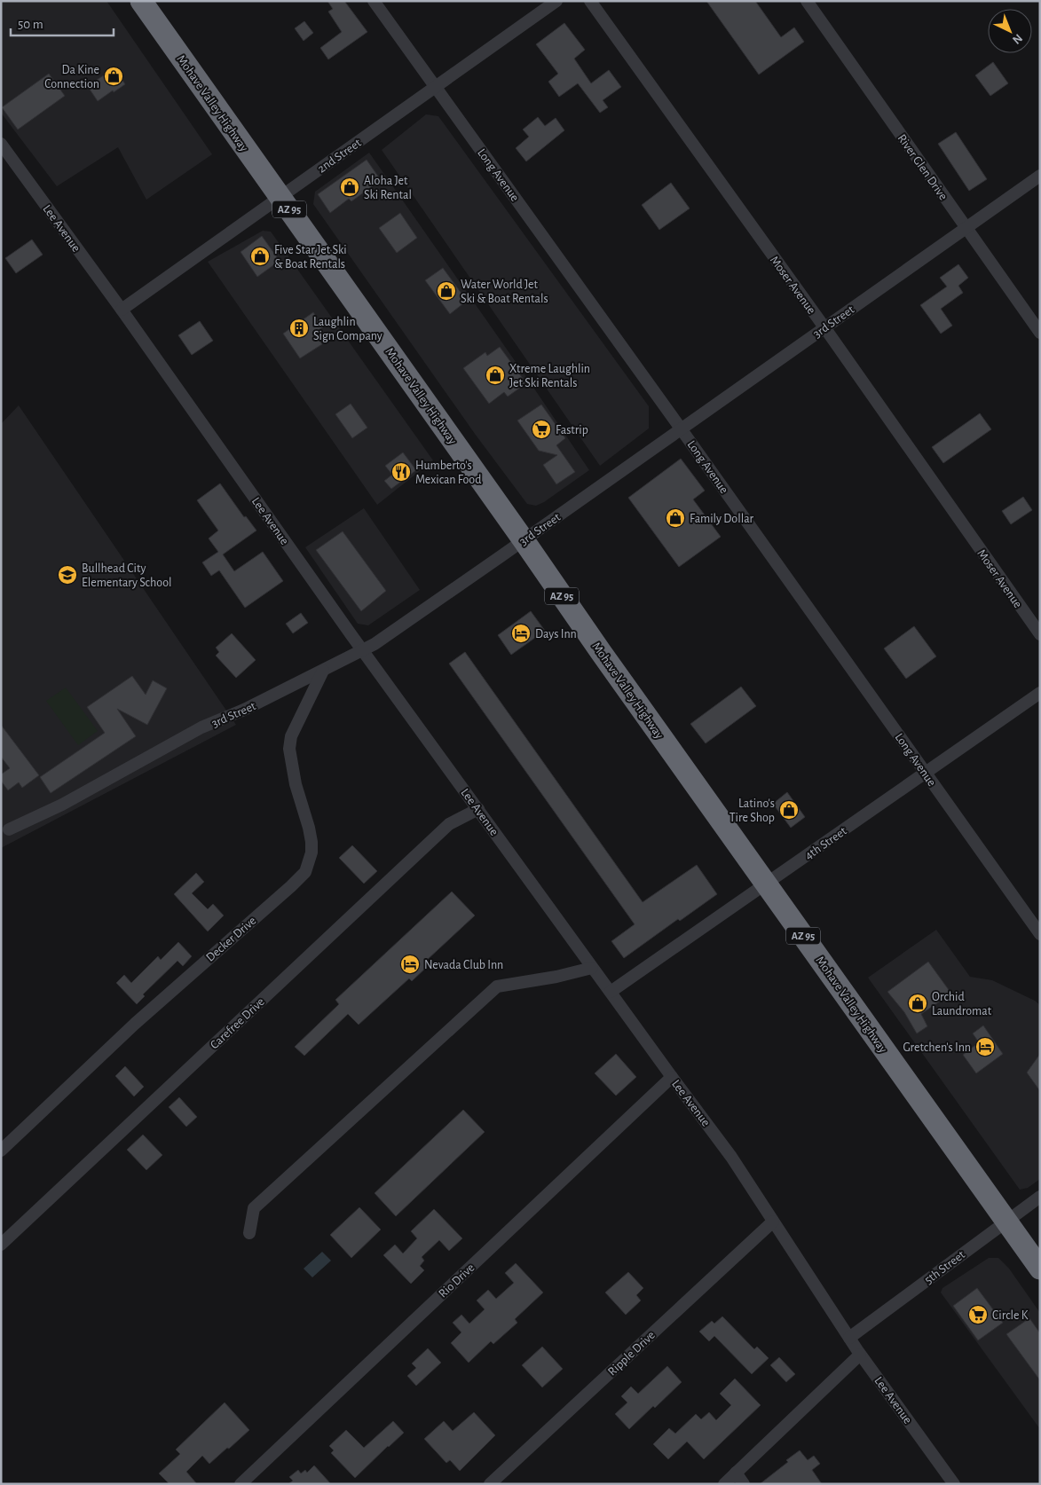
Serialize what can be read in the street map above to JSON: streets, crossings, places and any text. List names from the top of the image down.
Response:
{
  "streets": {
    "highway": ["Mohave Valley Highway", "AZ 95"],
    "street": [
      "2nd Street",
      "River Glen Drive",
      "Long Avenue",
      "Lee Avenue",
      "Moser Avenue",
      "3rd Street",
      "4th Street",
      "Decker Drive",
      "Carefree Drive",
      "5th Street",
      "Rio Drive",
      "Ripple Drive"
    ]
  },
  "crossings": [
    ["Mohave Valley Highway", "2nd Street"],
    ["Mohave Valley Highway", "3rd Street"],
    ["Mohave Valley Highway", "4th Street"],
    ["Mohave Valley Highway", "5th Street"],
    ["2nd Street", "Long Avenue"],
    ["2nd Street", "Lee Avenue"],
    ["River Glen Drive", "3rd Street"],
    ["Long Avenue", "3rd Street"],
    ["Long Avenue", "4th Street"],
    ["Lee Avenue", "3rd Street"],
    ["Lee Avenue", "4th Street"],
    ["Lee Avenue", "Carefree Drive"],
    ["Lee Avenue", "5th Street"],
    ["Lee Avenue", "Rio Drive"],
    ["Lee Avenue", "Ripple Drive"],
    ["Moser Avenue", "3rd Street"],
    ["3rd Street", "Decker Drive"]
  ],
  "places": {
    "shop": [
      "Da Kine Connection",
      "Aloha Jet Ski Rental",
      "Five Star Jet Ski & Boat Rentals",
      "Water World Jet Ski & Boat Rentals",
      "Xtreme Laughlin Jet Ski Rentals",
      "Family Dollar",
      "Latino's Tire Shop",
      "Orchid Laundromat"
    ],
    "building": ["Laughlin Sign Company"],
    "supermarket": ["Fastrip", "Circle K"],
    "restaurant": ["Humberto's Mexican Food"],
    "school or university": ["Bullhead City Elementary School"],
    "hotel": ["Days Inn", "Nevada Club Inn", "Gretchen's Inn"]
  },
  "scale_bar": "50 m",
  "north": "bottom right"
}
